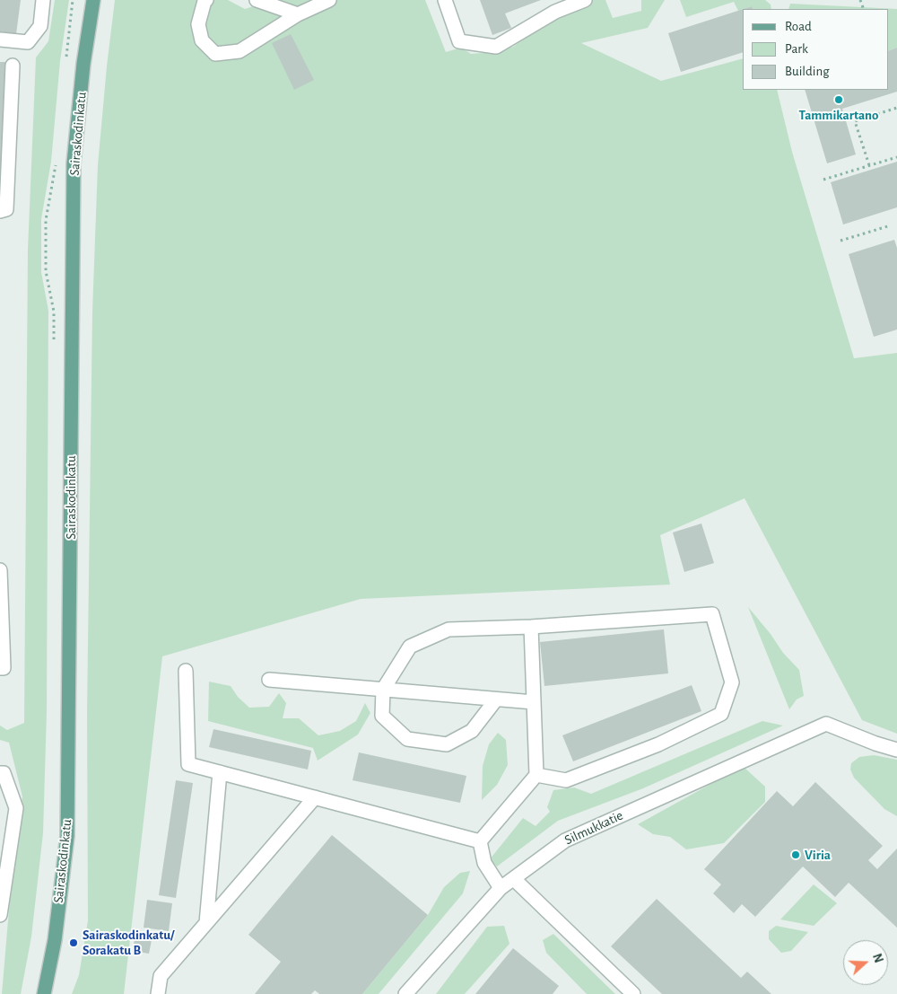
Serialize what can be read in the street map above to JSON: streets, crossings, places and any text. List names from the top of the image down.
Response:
{
  "streets": {
    "main road": ["Sairaskodinkatu"],
    "street": ["Silmukkatie"]
  },
  "places": ["Tammikartano", "Viria", "Sairaskodinkatu/ Sorakatu B"],
  "legend": ["Road", "Park", "Building"],
  "north": "right"
}
